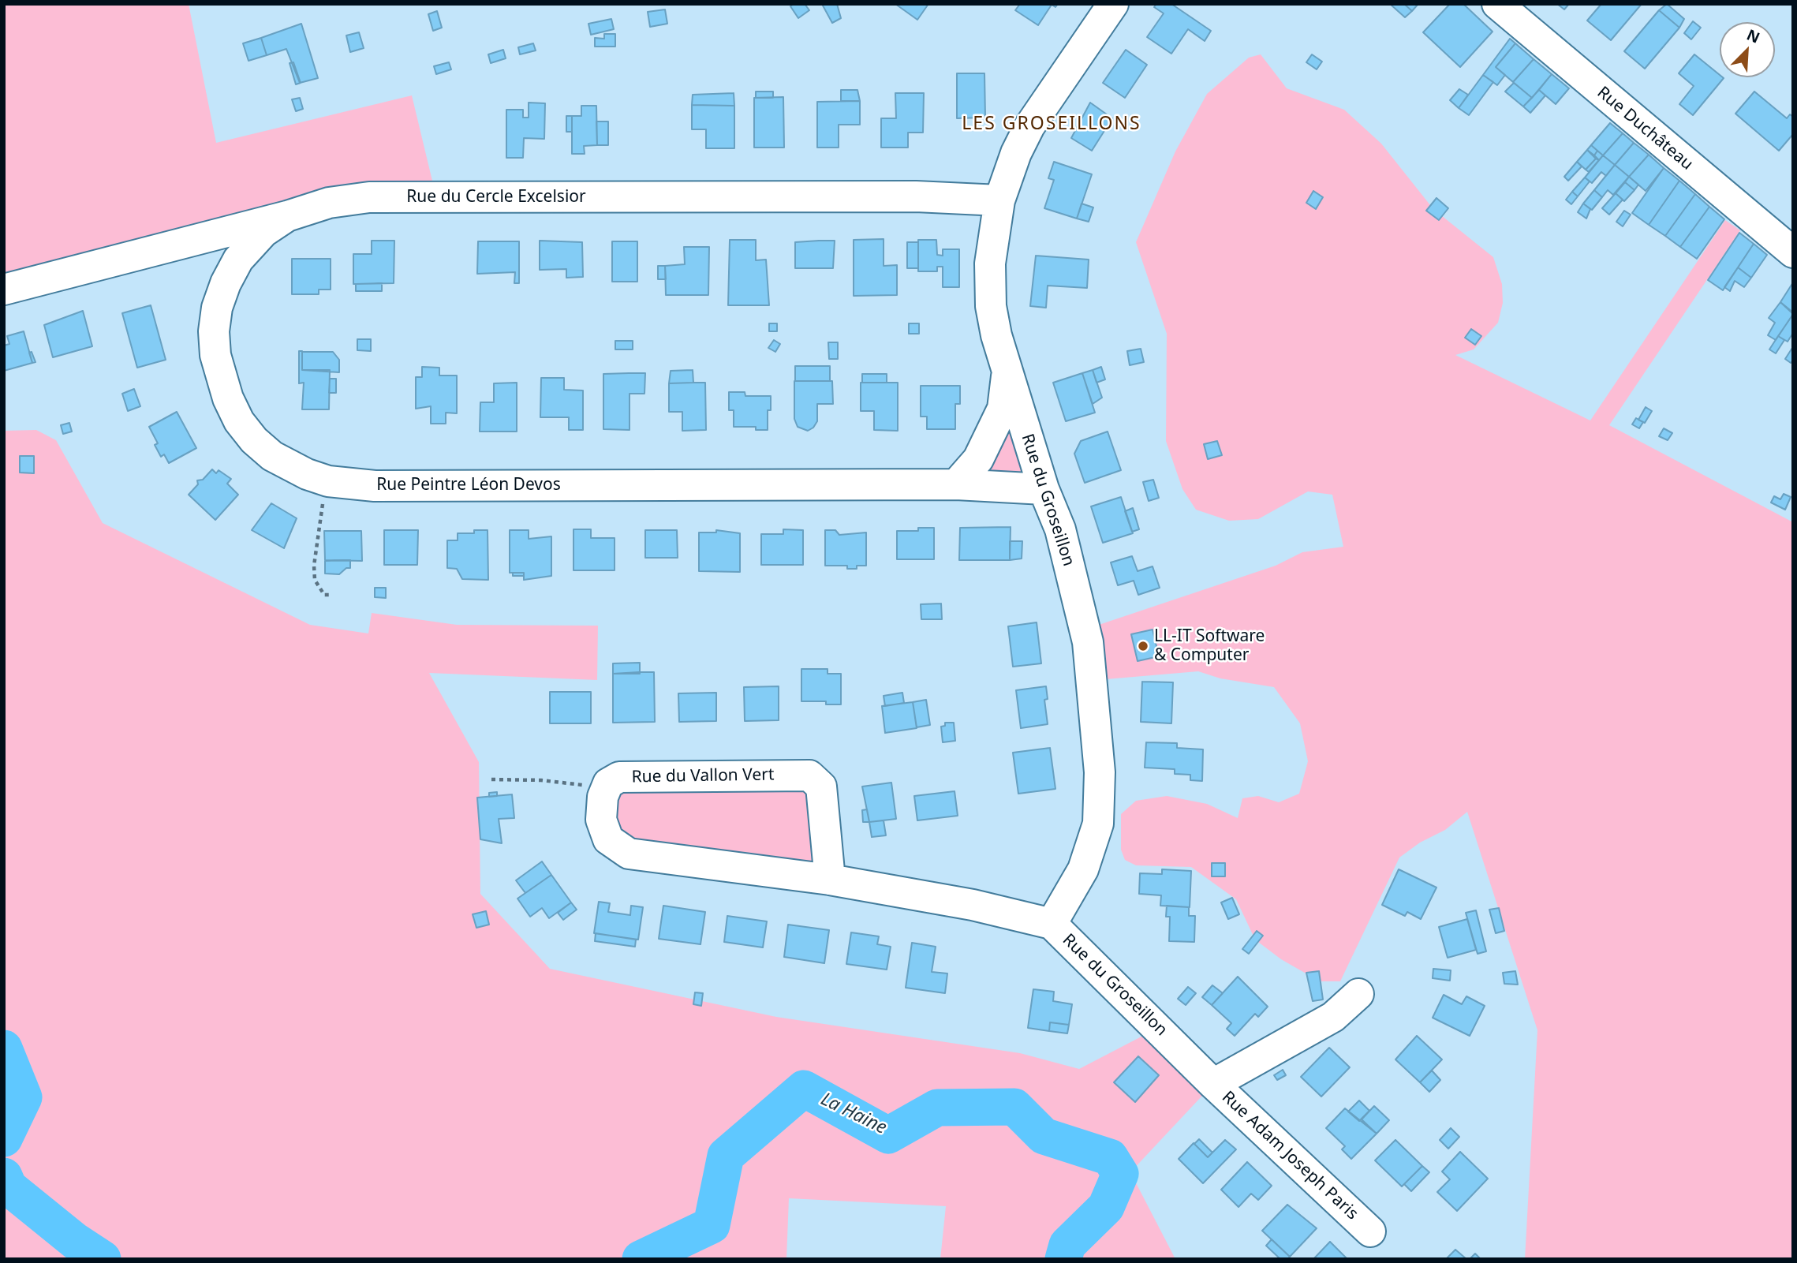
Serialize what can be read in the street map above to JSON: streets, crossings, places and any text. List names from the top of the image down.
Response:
{
  "streets": {
    "street": [
      "Rue Duchâteau",
      "Rue du Cercle Excelsior",
      "Rue Peintre Léon Devos",
      "Rue du Groseillon",
      "Rue du Vallon Vert",
      "Rue Adam Joseph Paris"
    ]
  },
  "crossings": [
    ["Rue du Cercle Excelsior", "Rue Peintre Léon Devos"],
    ["Rue du Cercle Excelsior", "Rue du Groseillon"],
    ["Rue Peintre Léon Devos", "Rue du Groseillon"],
    ["Rue du Groseillon", "Rue Adam Joseph Paris"]
  ],
  "districts": ["LES GROSEILLONS"],
  "water": ["La Haine"],
  "places": ["LL-IT Software & Computer"],
  "north": "top right"
}
